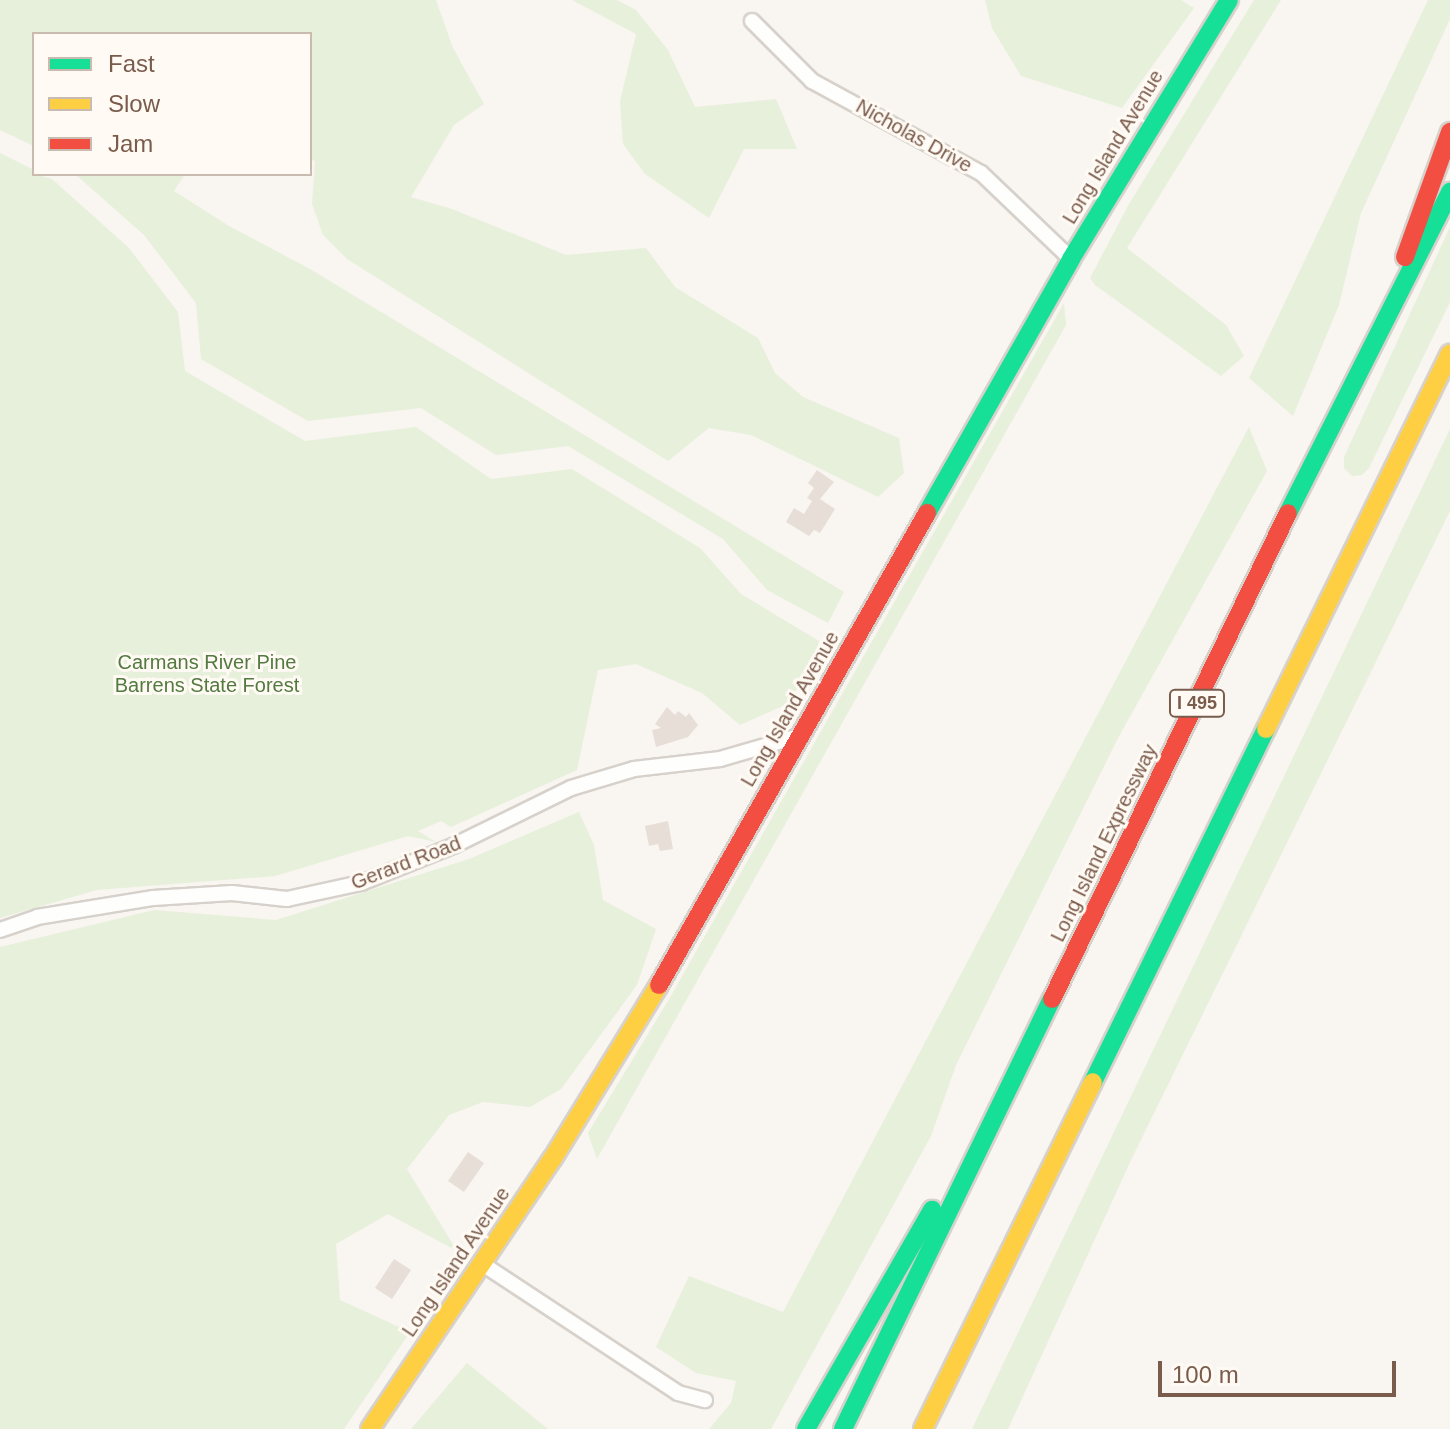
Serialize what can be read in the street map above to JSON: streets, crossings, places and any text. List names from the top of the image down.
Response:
{
  "streets": {
    "main road": ["Long Island Avenue", "I 495", "Long Island Expressway"],
    "street": ["Nicholas Drive", "Gerard Road"]
  },
  "crossings": [
    ["Nicholas Drive", "Long Island Avenue"],
    ["Long Island Avenue", "Gerard Road"]
  ],
  "parks": ["Carmans River Pine Barrens State Forest"],
  "legend": ["Fast", "Slow", "Jam"],
  "scale_bar": "100 m"
}
